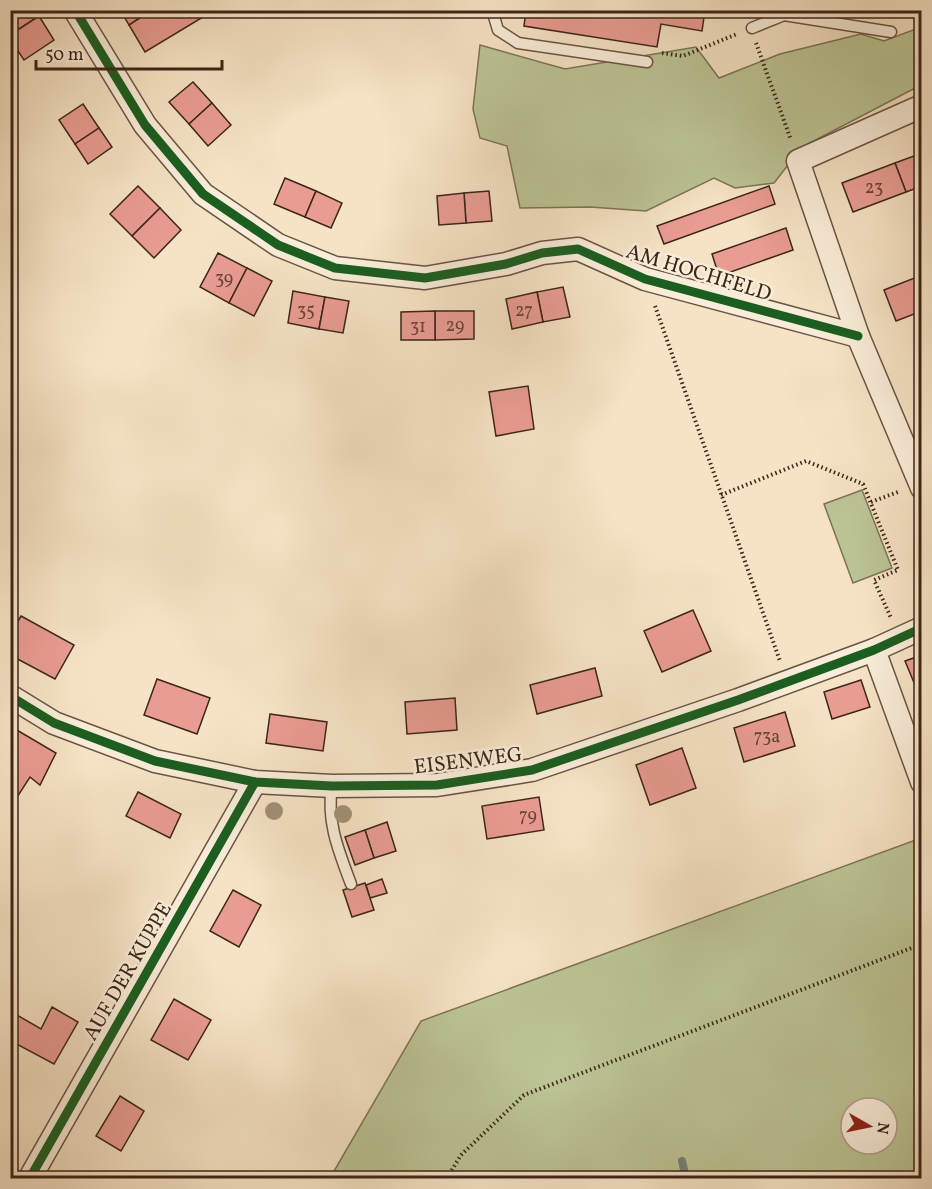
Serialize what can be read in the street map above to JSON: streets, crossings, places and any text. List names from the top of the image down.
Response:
{
  "streets": {
    "street": ["AM HOCHFELD", "EISENWEG", "AUF DER KUPPE"]
  },
  "crossings": [
    ["EISENWEG", "AUF DER KUPPE"]
  ],
  "house_numbers": [
    "23",
    "39",
    "35",
    "27",
    "29",
    "31",
    "73a",
    "79"
  ],
  "scale_bar": "50 m",
  "north": "right"
}
